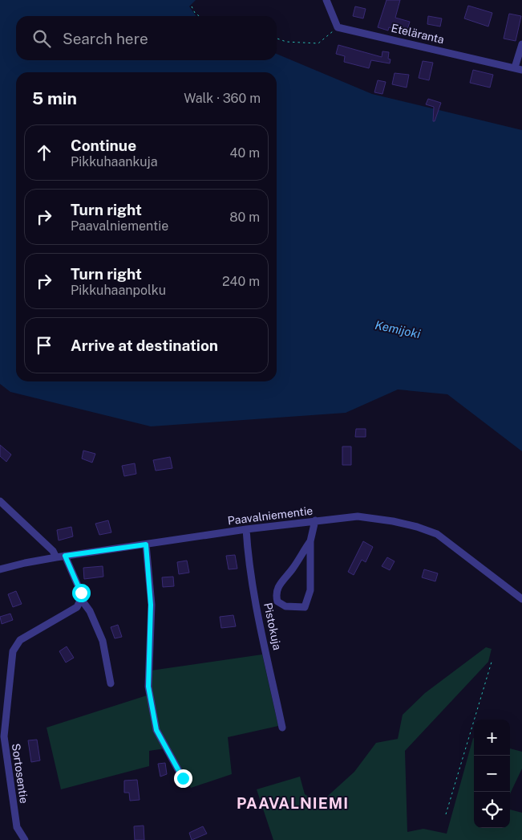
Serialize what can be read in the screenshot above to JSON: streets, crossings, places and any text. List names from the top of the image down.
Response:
{
  "streets": {
    "street": [
      "Eteläranta",
      "Paavalniementie",
      "Pistokuja",
      "Sortosentie"
    ]
  },
  "crossings": [
    ["Paavalniementie", "Pistokuja"]
  ],
  "districts": ["PAAVALNIEMI"],
  "water": ["Kemijoki"],
  "page": {
    "search": "Search here",
    "heading": ["5 min", "Walk · 360 m"],
    "list": [
      ["Continue", "Pikkuhaankuja", "40 m"],
      ["Turn right", "Paavalniementie", "80 m"],
      ["Turn right", "Pikkuhaanpolku", "240 m"],
      "Arrive at destination"
    ],
    "map_buttons": ["+", "−"]
  }
}
